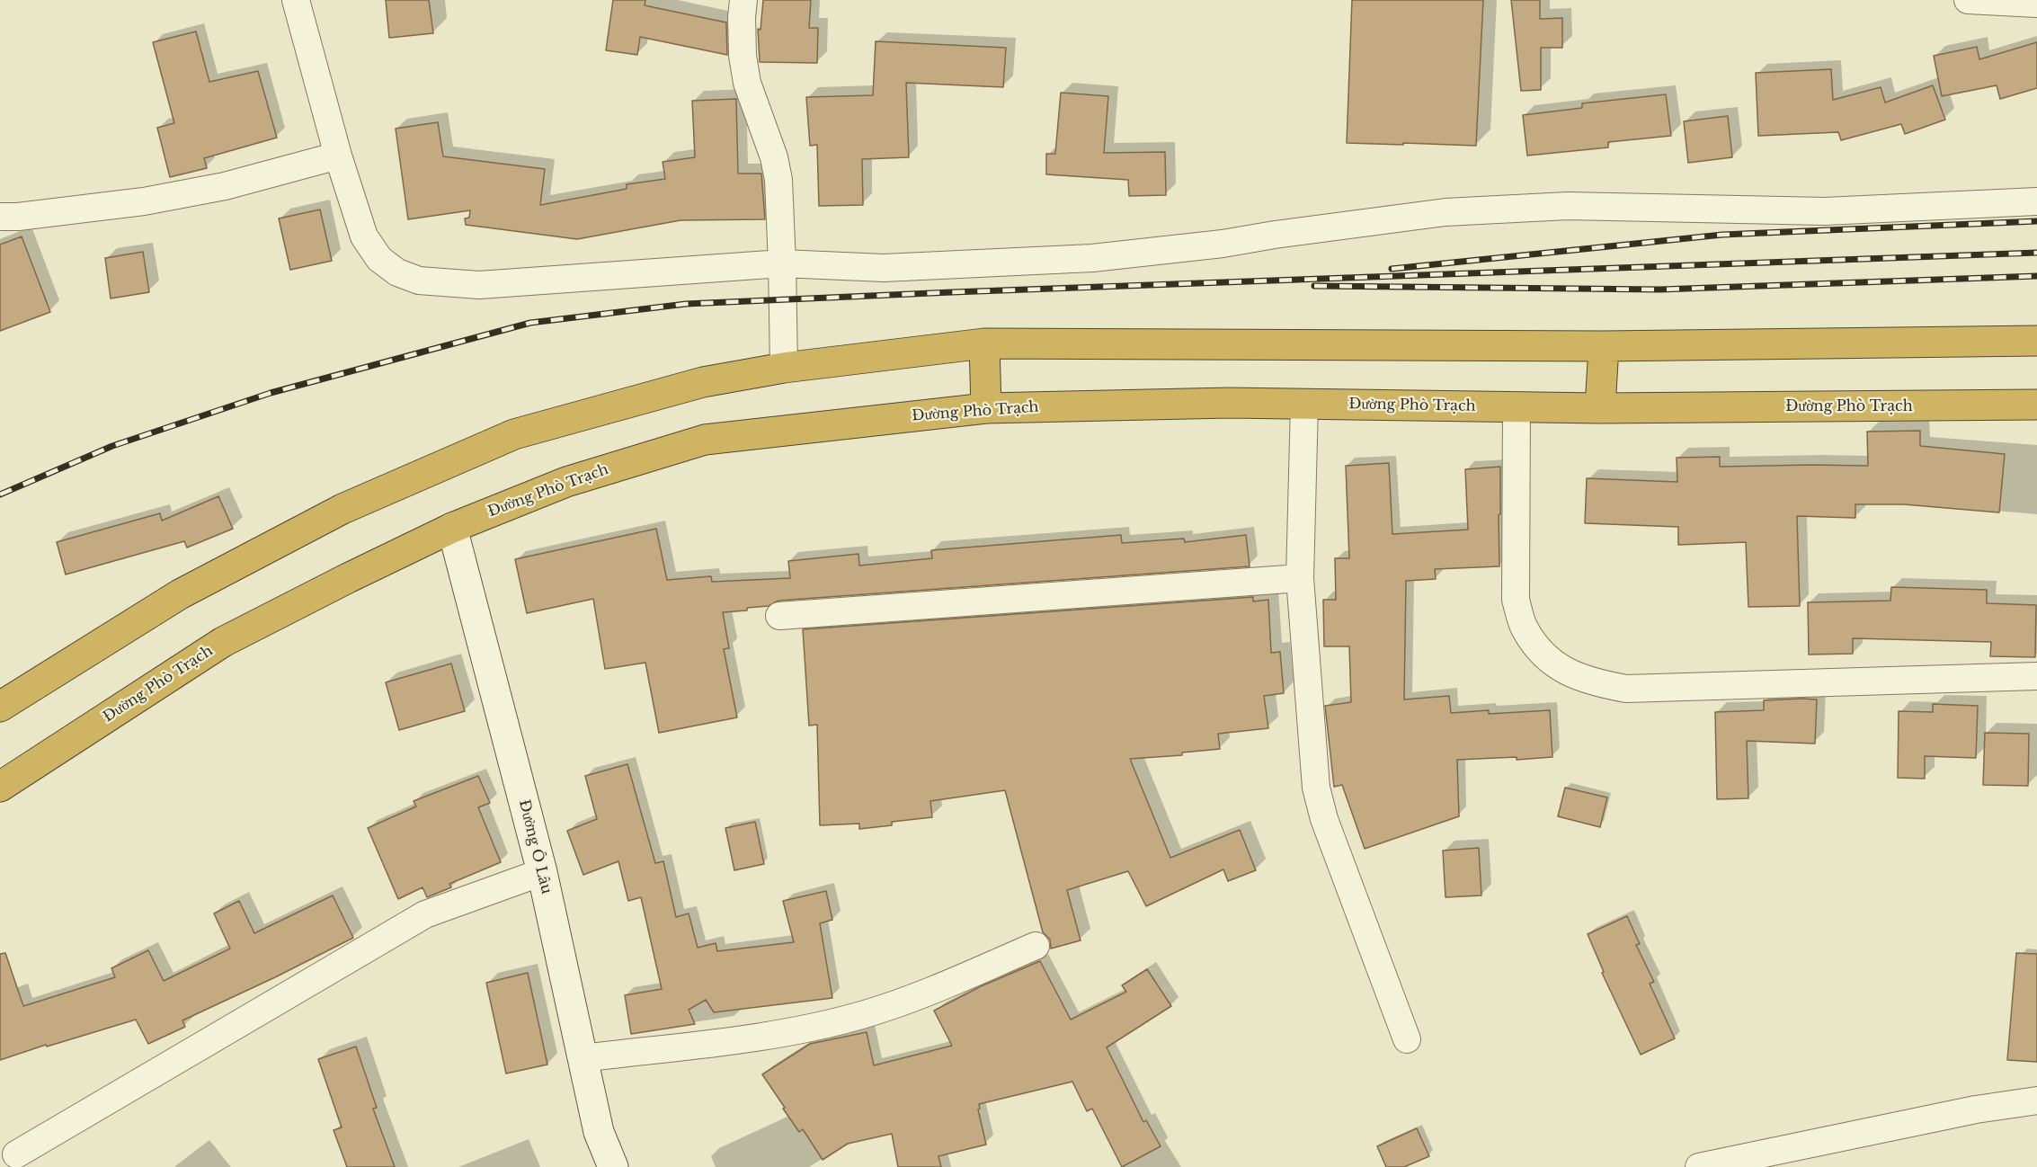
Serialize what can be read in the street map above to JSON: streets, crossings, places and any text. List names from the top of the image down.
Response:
{
  "streets": {
    "highway": ["Đường Phò Trạch"],
    "main road": ["Đường Ô Lâu"]
  },
  "crossings": [
    ["Đường Phò Trạch", "Đường Ô Lâu"]
  ]
}
